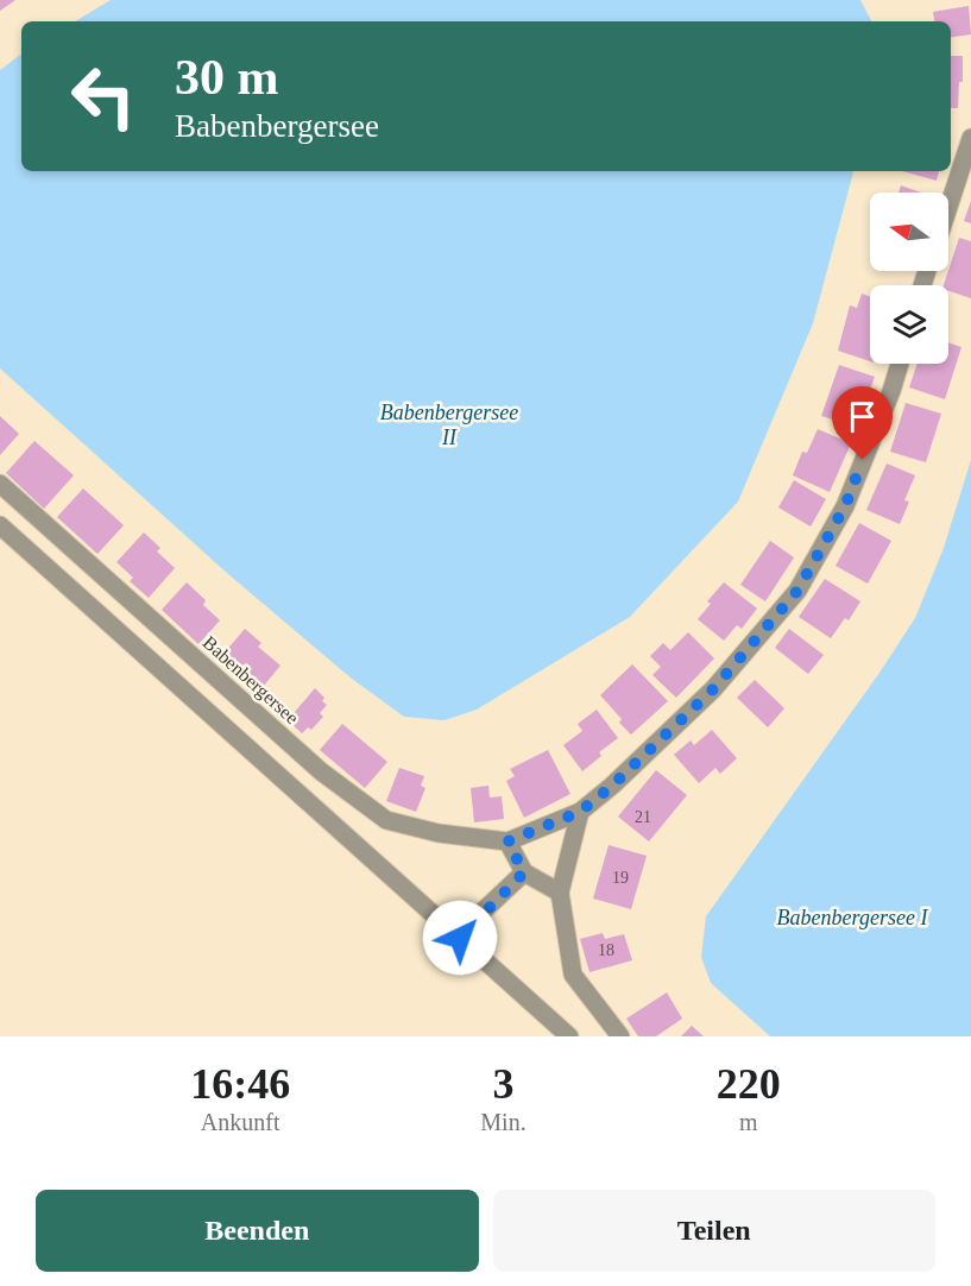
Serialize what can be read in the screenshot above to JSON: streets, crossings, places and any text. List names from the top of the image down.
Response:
{
  "streets": {
    "street": ["Babenbergersee"]
  },
  "water": ["Babenbergersee II", "Babenbergersee I"],
  "house_numbers": ["21", "19", "18"],
  "north": "left",
  "page": {
    "turn": ["30 m", "Babenbergersee"],
    "eta": [
      "16:46",
      "Ankunft",
      "3",
      "Min.",
      "220",
      "m"
    ],
    "buttons": ["Beenden", "Teilen"]
  }
}
